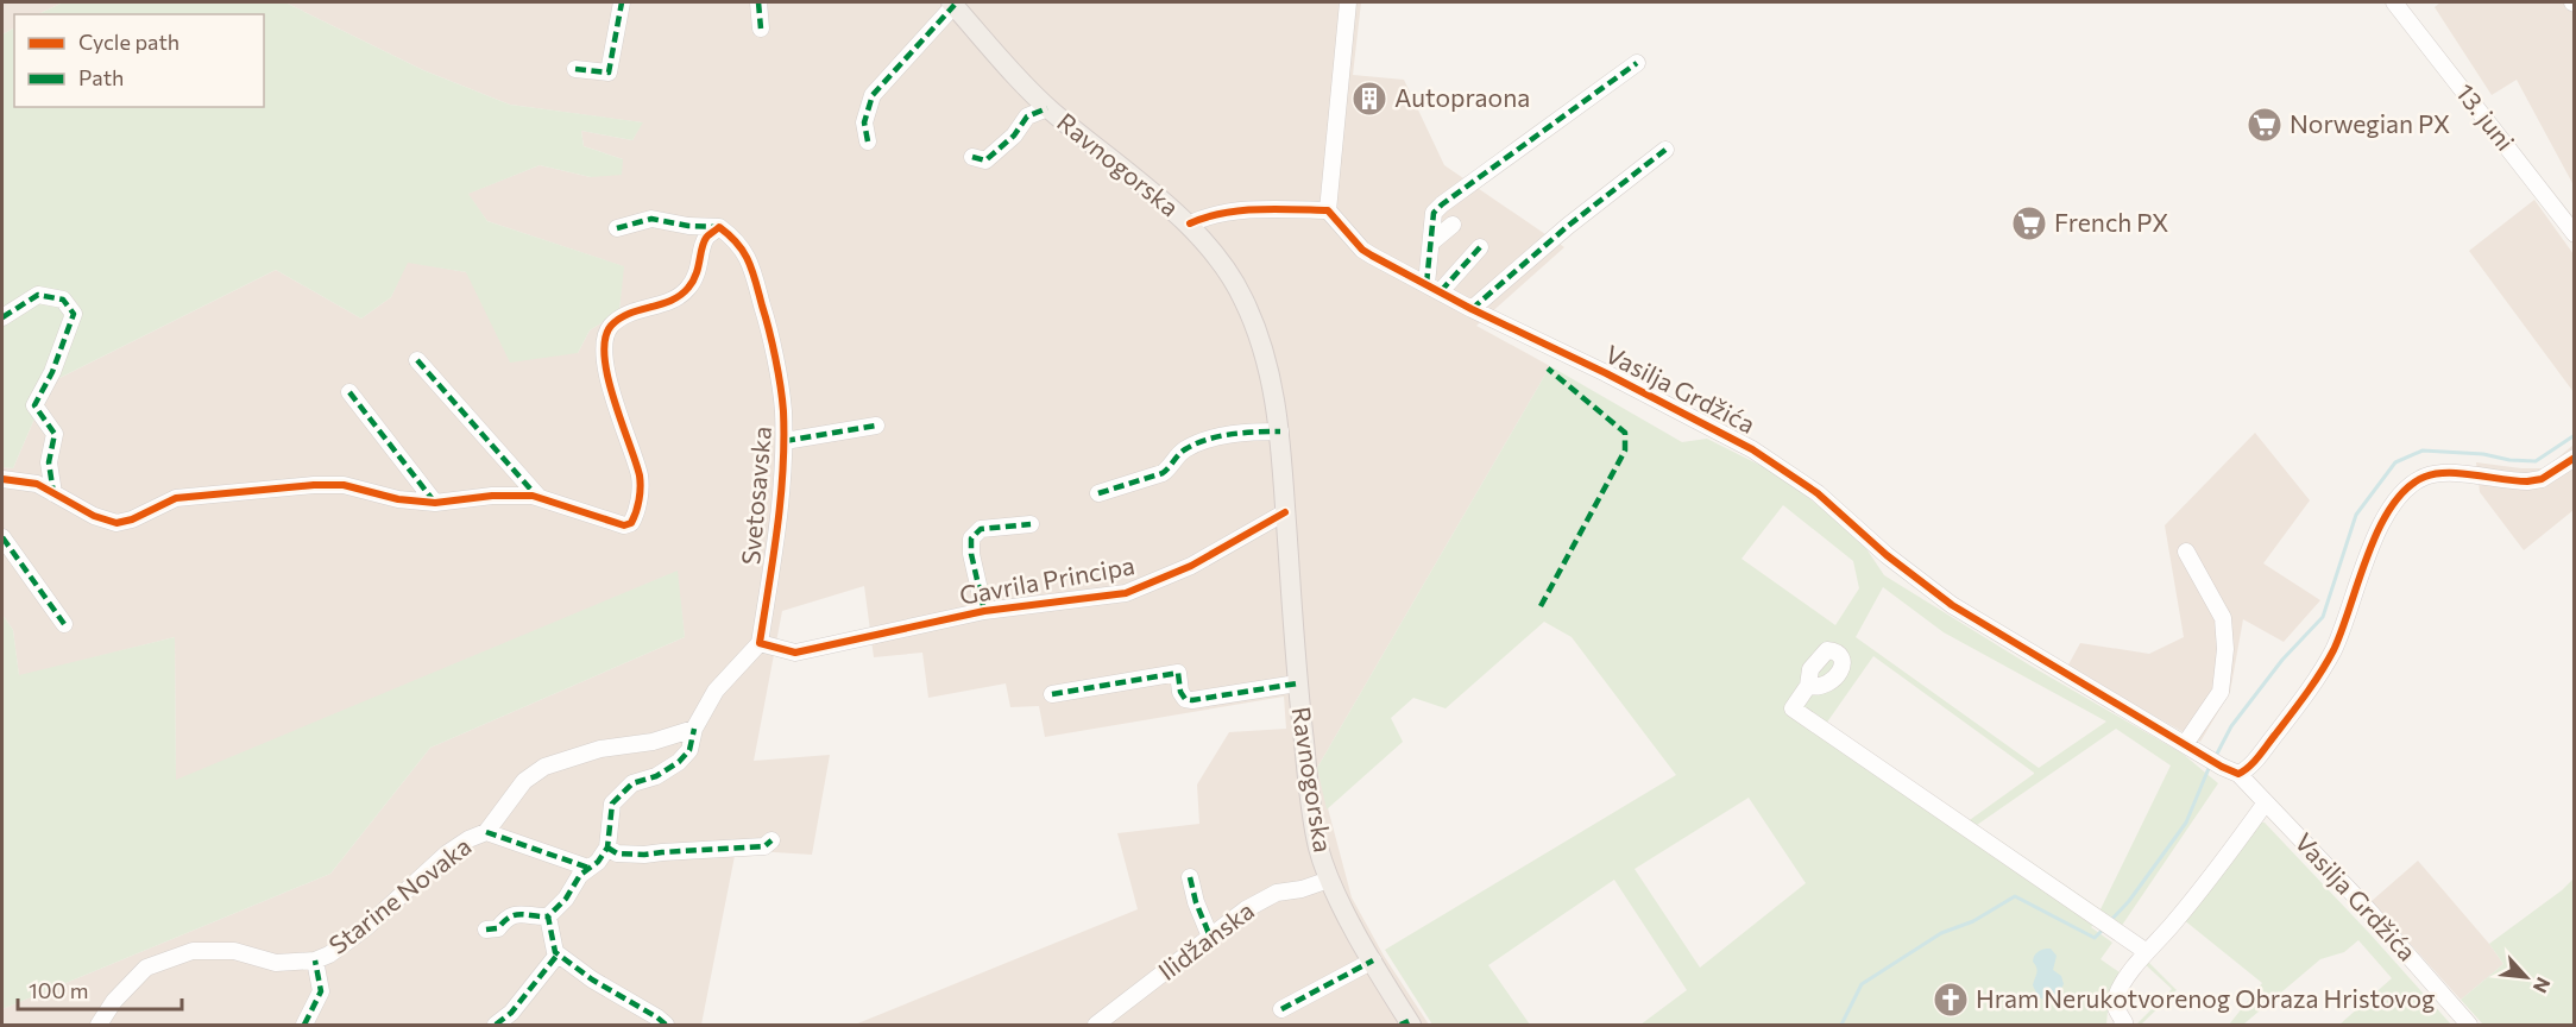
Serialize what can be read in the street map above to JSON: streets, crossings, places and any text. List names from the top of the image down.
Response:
{
  "streets": {
    "main road": ["Ravnogorska"],
    "street": [
      "13. juni",
      "Vasilja Grdžića",
      "Svetosavska",
      "Gavrila Principa",
      "Starine Novaka",
      "Ilidžanska"
    ]
  },
  "crossings": [
    ["Ravnogorska", "Gavrila Principa"],
    ["Ravnogorska", "Ilidžanska"],
    ["Svetosavska", "Gavrila Principa"]
  ],
  "places": {
    "building": ["Autopraona"],
    "supermarket": ["Norwegian PX", "French PX"],
    "church": ["Hram Nerukotvorenog Obraza Hristovog"]
  },
  "legend": ["Cycle path", "Path"],
  "scale_bar": "100 m",
  "north": "bottom right"
}
